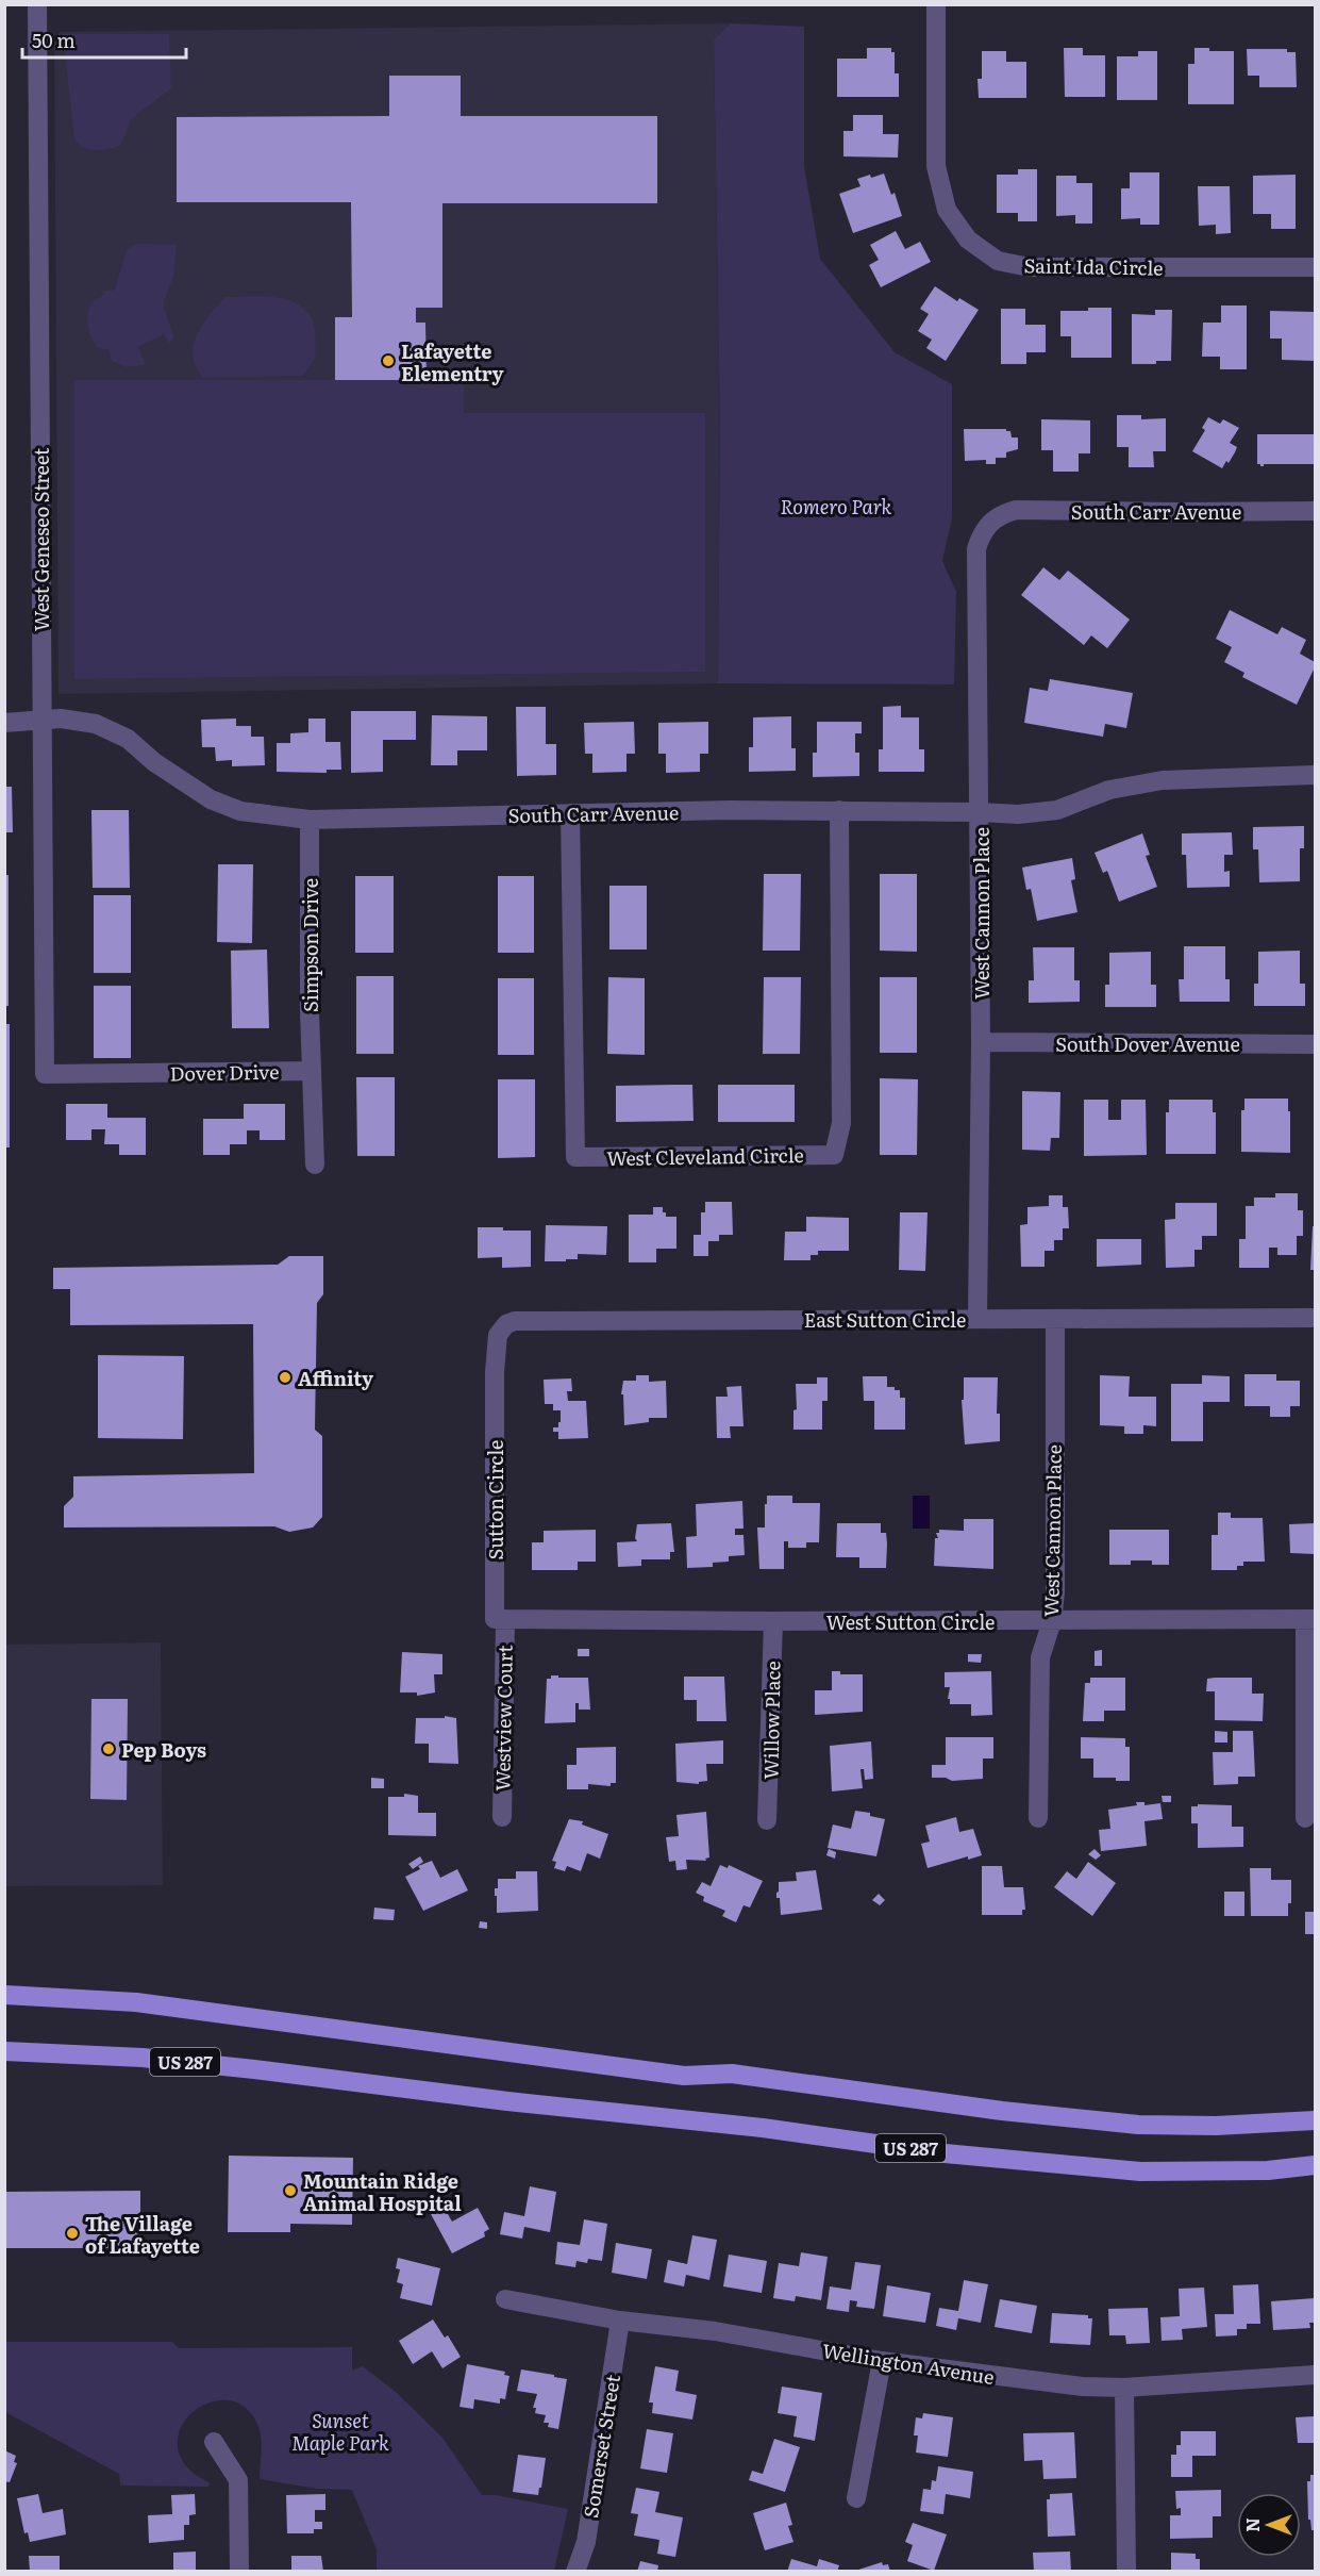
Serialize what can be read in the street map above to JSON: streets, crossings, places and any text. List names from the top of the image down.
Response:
{
  "streets": {
    "main road": ["US 287"],
    "street": [
      "Saint Ida Circle",
      "South Carr Avenue",
      "West Geneseo Street",
      "West Cannon Place",
      "Simpson Drive",
      "South Dover Avenue",
      "Dover Drive",
      "West Cleveland Circle",
      "East Sutton Circle",
      "Sutton Circle",
      "West Sutton Circle",
      "Westview Court",
      "Willow Place",
      "Wellington Avenue",
      "Somerset Street"
    ]
  },
  "crossings": [
    ["South Carr Avenue", "West Geneseo Street"],
    ["South Carr Avenue", "West Cannon Place"],
    ["South Carr Avenue", "Simpson Drive"],
    ["South Carr Avenue", "West Cleveland Circle"],
    ["West Geneseo Street", "Dover Drive"],
    ["West Cannon Place", "South Dover Avenue"],
    ["West Cannon Place", "East Sutton Circle"],
    ["West Cannon Place", "West Sutton Circle"],
    ["Simpson Drive", "Dover Drive"],
    ["East Sutton Circle", "Sutton Circle"],
    ["Sutton Circle", "West Sutton Circle"],
    ["Sutton Circle", "Westview Court"],
    ["West Sutton Circle", "Westview Court"],
    ["West Sutton Circle", "Willow Place"],
    ["Wellington Avenue", "Somerset Street"]
  ],
  "parks": ["Romero Park", "Sunset Maple Park"],
  "places": [
    "Lafayette Elementry",
    "Affinity",
    "Pep Boys",
    "Mountain Ridge Animal Hospital",
    "The Village of Lafayette"
  ],
  "scale_bar": "50 m",
  "north": "left"
}
